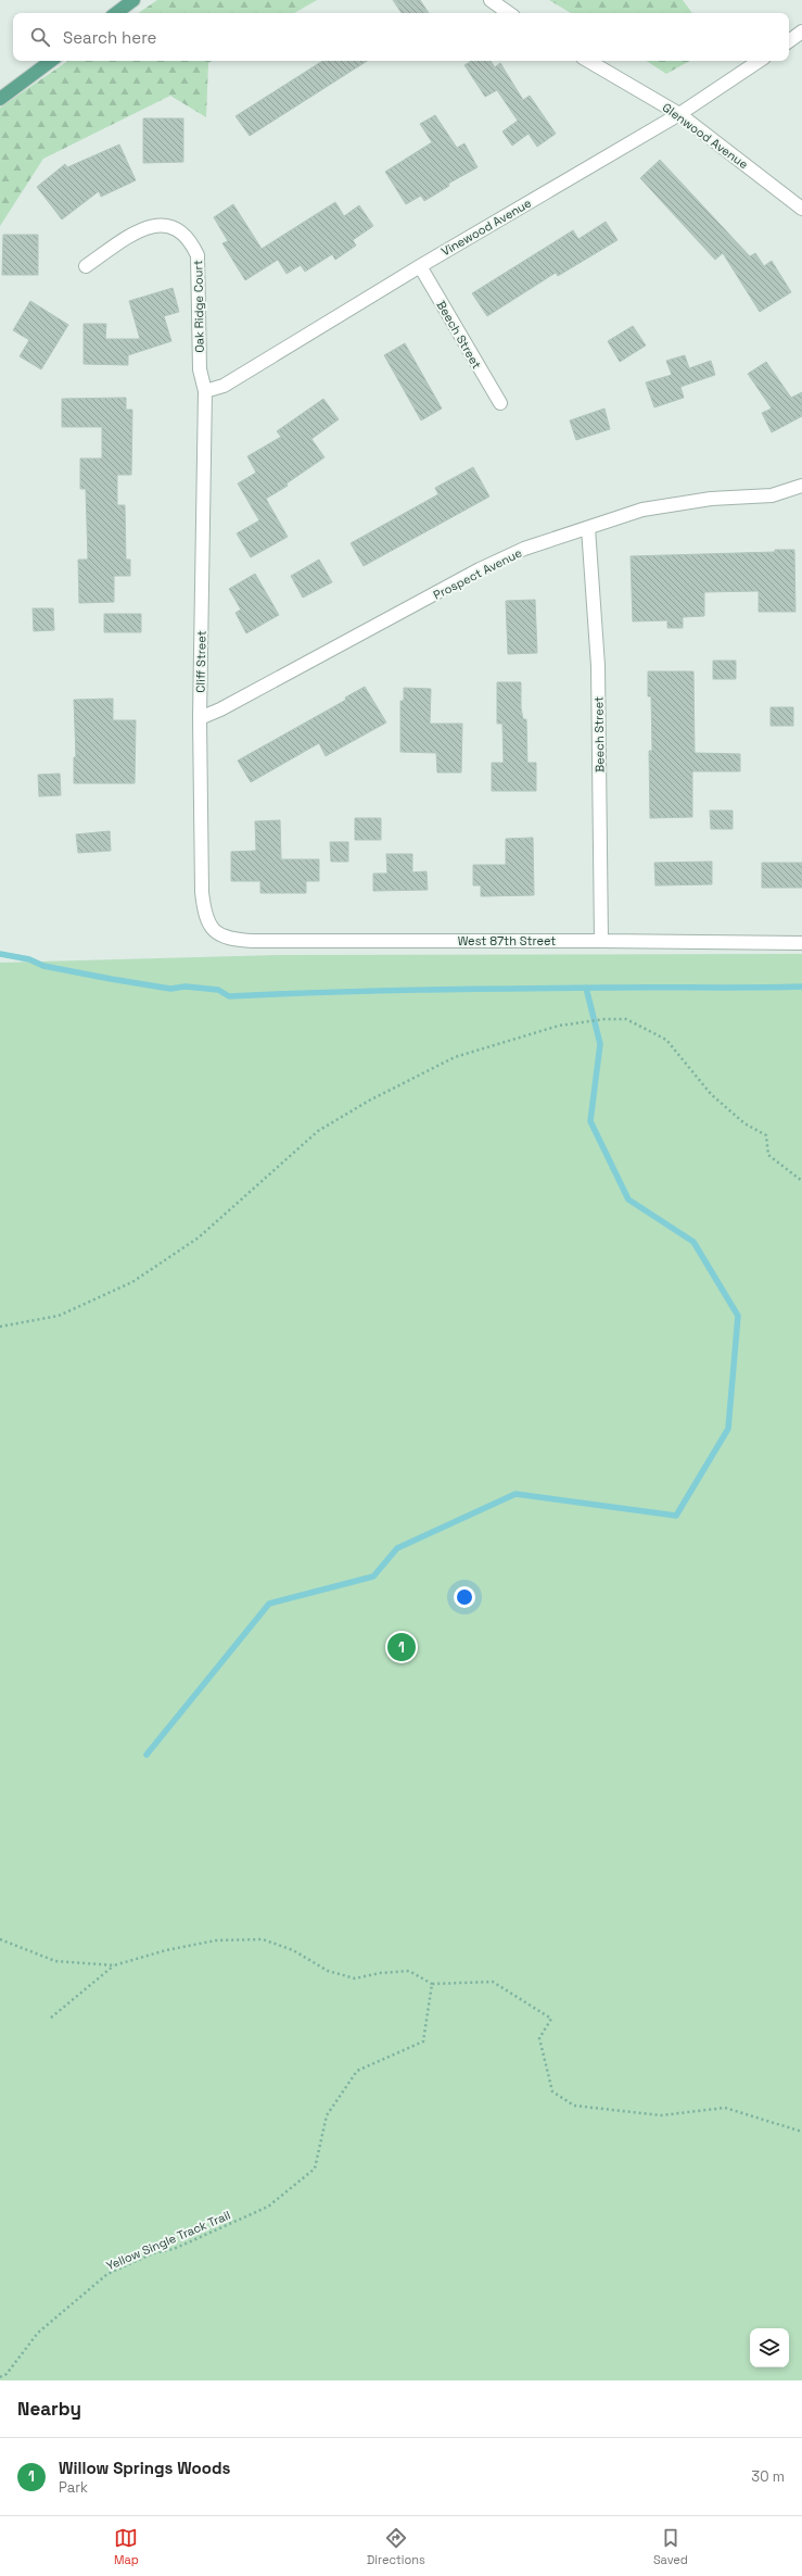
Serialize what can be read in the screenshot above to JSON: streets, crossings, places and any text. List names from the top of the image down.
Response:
{
  "streets": {
    "street": [
      "Glenwood Avenue",
      "Vinewood Avenue",
      "Oak Ridge Court",
      "Beech Street",
      "Prospect Avenue",
      "Cliff Street",
      "West 87th Street"
    ],
    "path": ["Yellow Single Track Trail"]
  },
  "crossings": [
    ["Glenwood Avenue", "Vinewood Avenue"],
    ["Vinewood Avenue", "Oak Ridge Court"],
    ["Vinewood Avenue", "Beech Street"],
    ["Vinewood Avenue", "Cliff Street"],
    ["Oak Ridge Court", "Cliff Street"],
    ["Beech Street", "Prospect Avenue"],
    ["Beech Street", "West 87th Street"],
    ["Prospect Avenue", "Cliff Street"],
    ["Cliff Street", "West 87th Street"]
  ],
  "page": {
    "search": "Search here",
    "pins": "1",
    "heading": "Nearby",
    "list": [
      {
        "mark": "1",
        "name": "Willow Springs Woods",
        "note": "Park",
        "value": "30 m"
      }
    ],
    "nav": ["Map", "Directions", "Saved"]
  }
}
